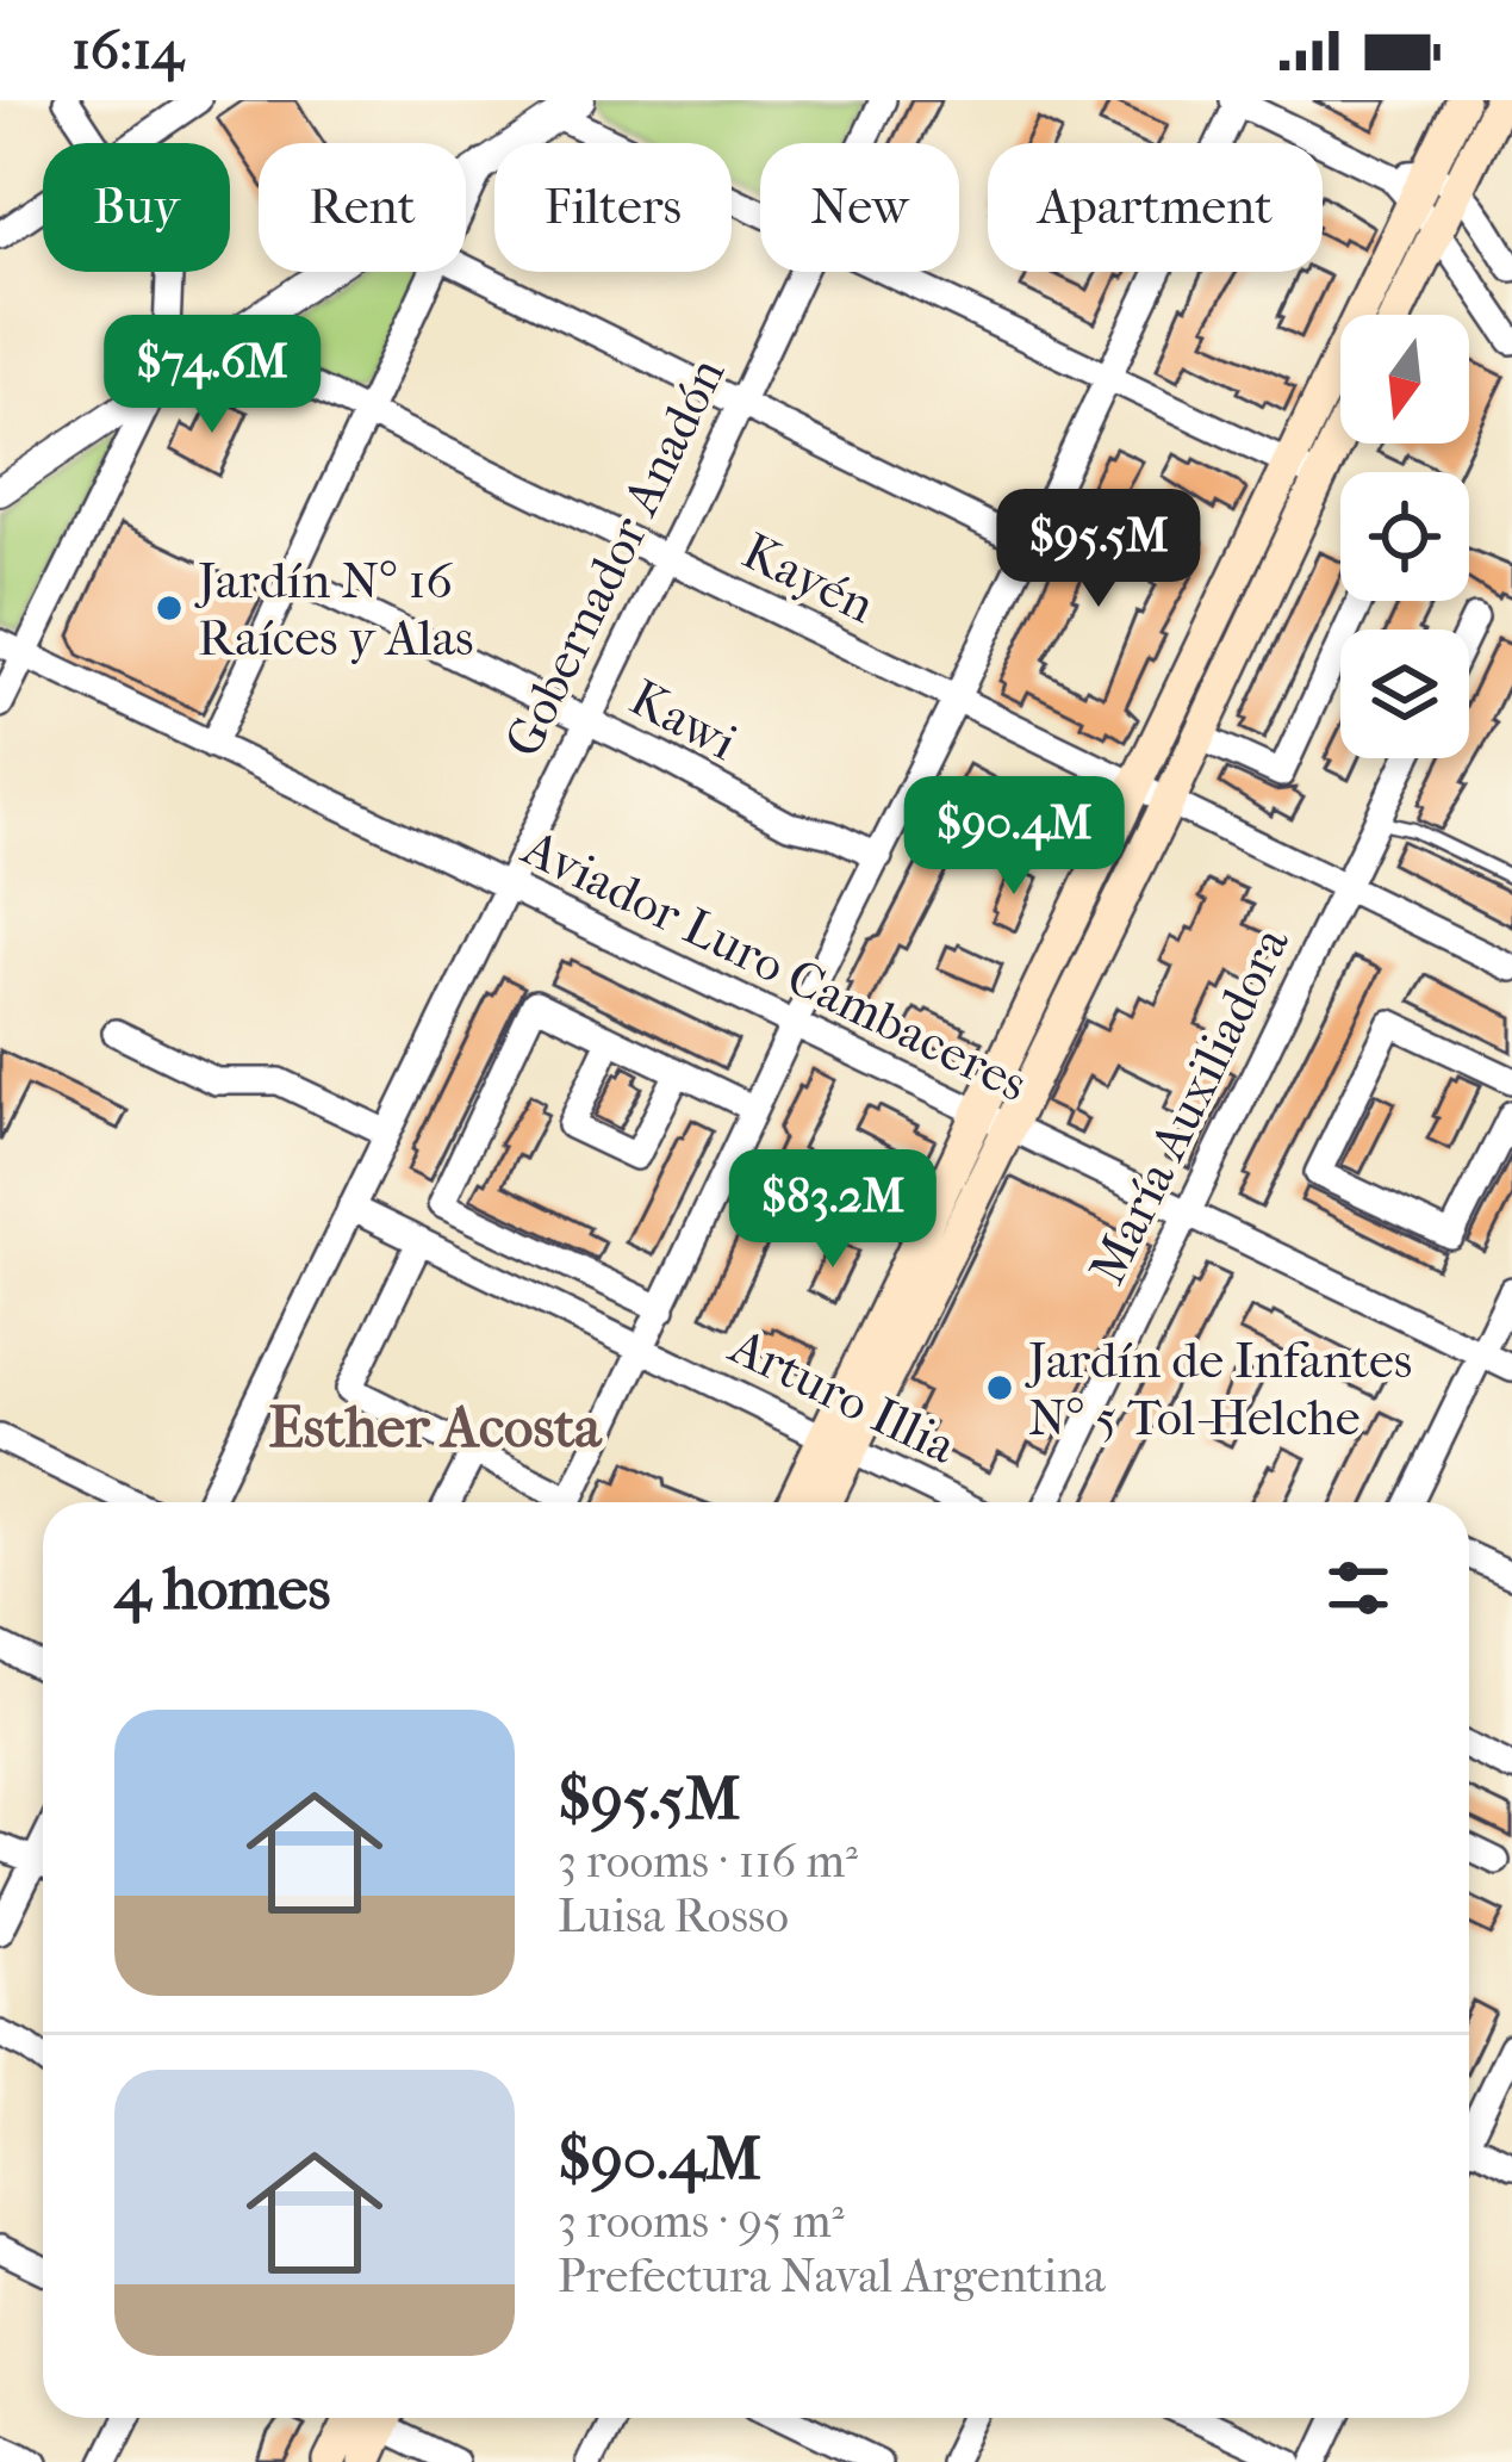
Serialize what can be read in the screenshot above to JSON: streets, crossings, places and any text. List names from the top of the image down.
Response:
{
  "streets": {
    "street": [
      "Gobernador Anadón",
      "Kayén",
      "Kawi",
      "Aviador Luro Cambaceres",
      "María Auxiliadora",
      "Arturo Illia"
    ]
  },
  "crossings": [
    ["Gobernador Anadón", "Kayén"],
    ["Gobernador Anadón", "Kawi"],
    ["Gobernador Anadón", "Aviador Luro Cambaceres"],
    ["Gobernador Anadón", "Arturo Illia"],
    ["Kayén", "María Auxiliadora"],
    ["Aviador Luro Cambaceres", "María Auxiliadora"]
  ],
  "districts": ["Esther Acosta"],
  "places": ["Jardín N° 16 Raíces y Alas", "Jardín de Infantes N° 5 Tol-Helche"],
  "north": "bottom",
  "page": {
    "status": "16:14",
    "chip": [
      "Buy",
      "Rent",
      "Filters",
      "New",
      "Apartment"
    ],
    "price": [
      "$74.6M",
      "$95.5M",
      "$90.4M",
      "$83.2M"
    ],
    "heading": "4 homes",
    "list": [
      {
        "name": "$95.5M",
        "note": "3 rooms · 116 m² · Luisa Rosso"
      },
      {
        "name": "$90.4M",
        "note": "3 rooms · 95 m² · Prefectura Naval Argentina"
      }
    ]
  }
}
